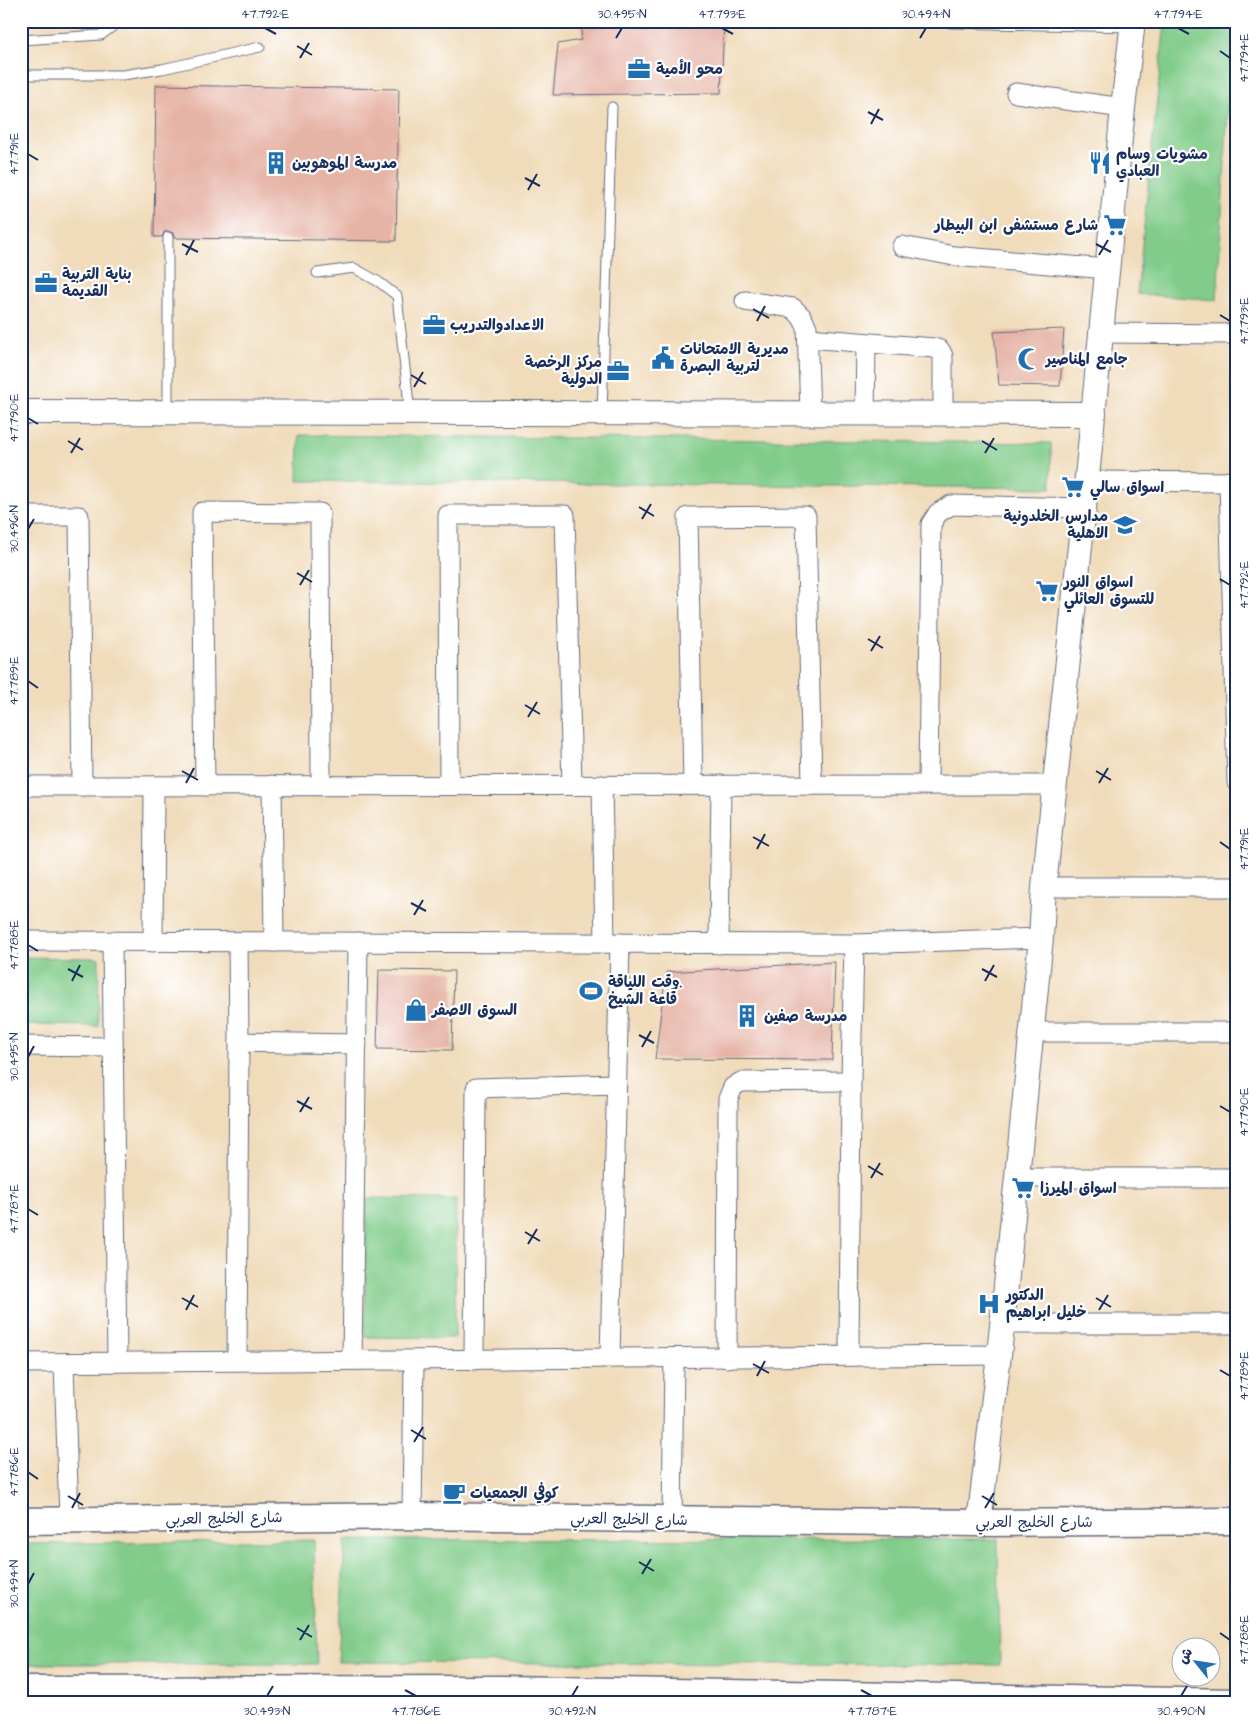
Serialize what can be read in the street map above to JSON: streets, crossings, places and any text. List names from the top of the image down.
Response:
{
  "streets": {
    "main road": ["شارع الخليج العربي"]
  },
  "places": {
    "office": [
      "محو الأمية",
      "بناية التربية القديمة",
      "الاعدادوالتدريب",
      "مركز الرخصة الدولية"
    ],
    "building": ["مدرسة الموهوبين", "مدرسة صفين"],
    "restaurant": ["مشويات وسام العبادي"],
    "supermarket": [
      "شارع مستشفى ابن البيطار",
      "اسواق سالي",
      "اسواق النور للتسوق العائلي",
      "اسواق الميرزا"
    ],
    "public building": ["مديرية الامتحانات لتربية البصرة"],
    "mosque": ["جامع المناصير"],
    "school or university": ["مدارس الخلدونية الاهلية"],
    "sports": ["وقت اللياقة. قاعة الشيخ"],
    "shop": ["السوق الاصفر"],
    "hospital": ["الدكتور خليل ابراهيم"],
    "cafe": ["كوفي الجمعيات"]
  },
  "north": "top left",
  "coordinates": [
    "47.792°E",
    "30.495°N",
    "47.793°E",
    "30.494°N",
    "47.794°E",
    "47.791°E",
    "47.790°E",
    "30.496°N",
    "47.789°E",
    "47.788°E",
    "47.787°E",
    "47.786°E",
    "30.493°N",
    "30.492°N",
    "30.490°N"
  ]
}
